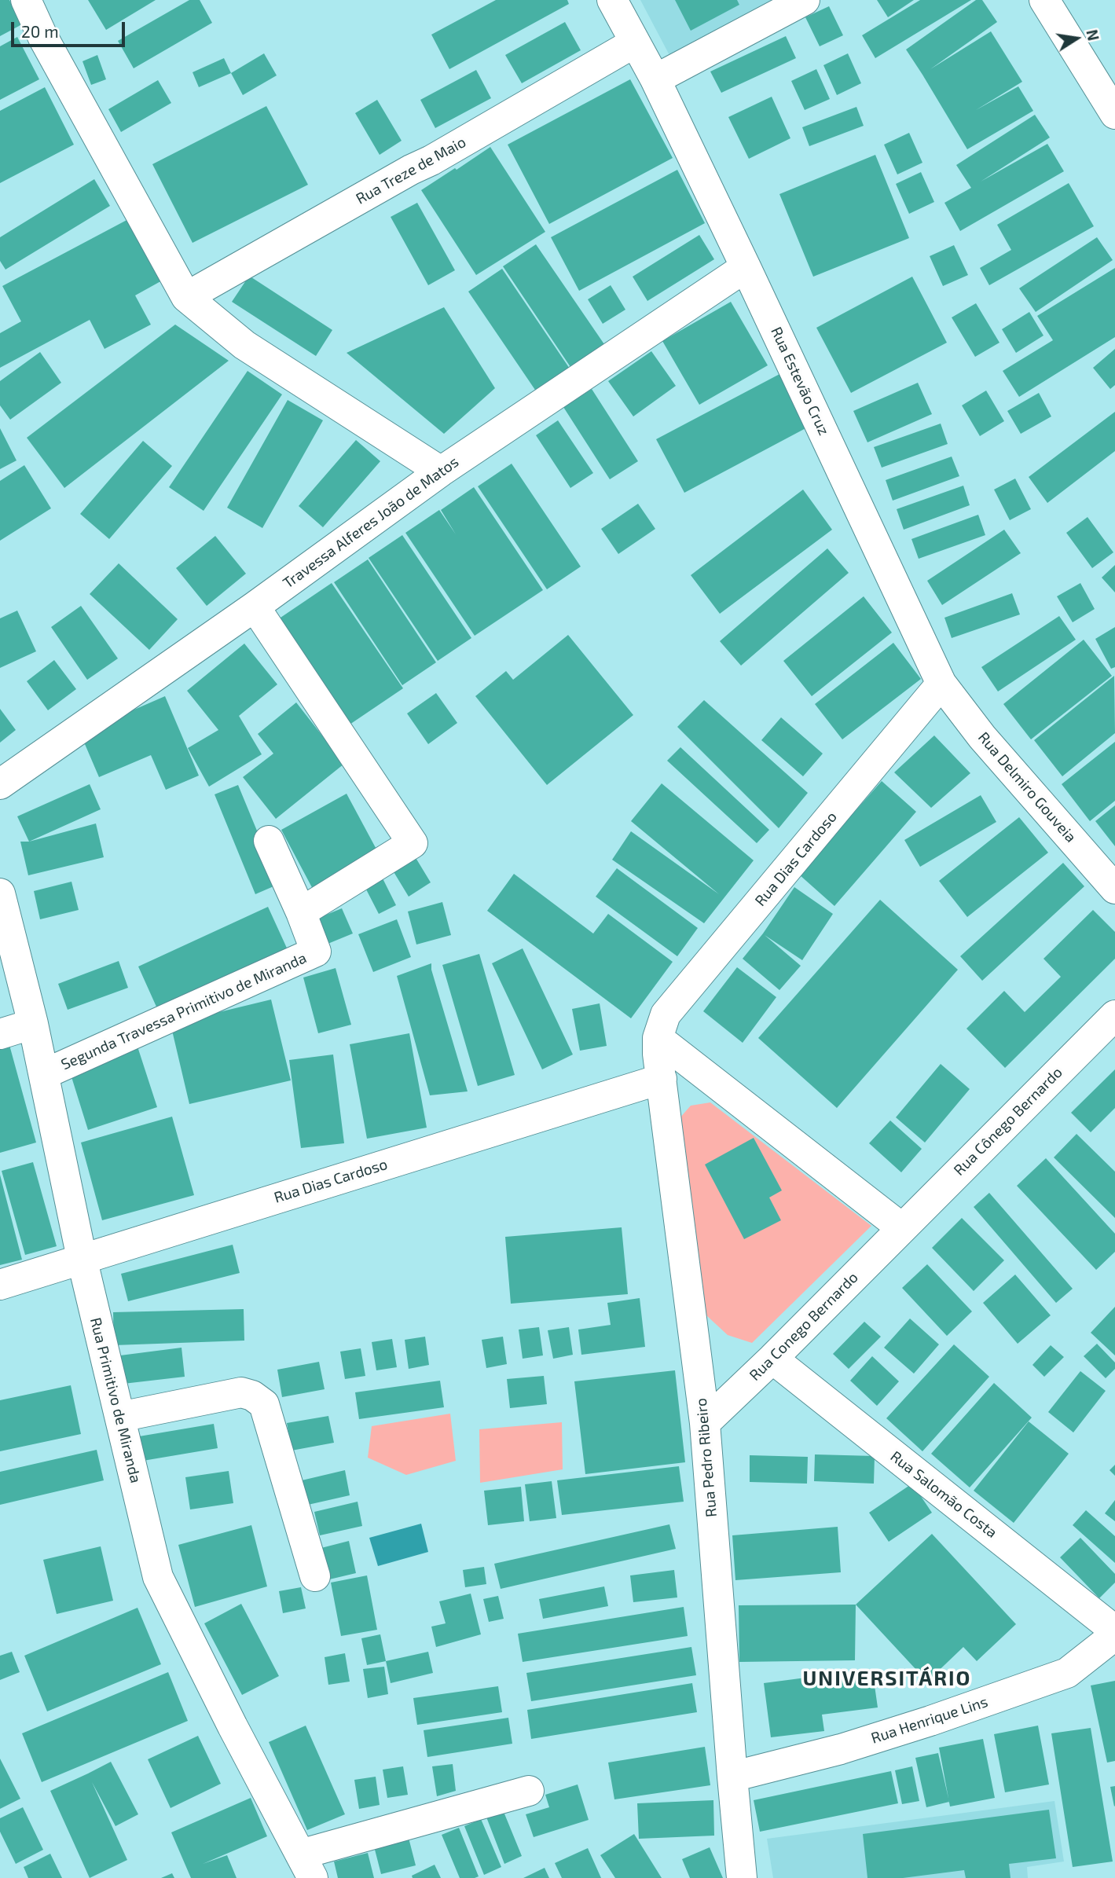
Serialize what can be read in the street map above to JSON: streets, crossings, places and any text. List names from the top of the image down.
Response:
{
  "streets": {
    "street": [
      "Rua Treze de Maio",
      "Rua Estevão Cruz",
      "Travessa Alferes João de Matos",
      "Rua Delmiro Gouveia",
      "Rua Dias Cardoso",
      "Segunda Travessa Primitivo de Miranda",
      "Rua Cônego Bernardo",
      "Rua Conego Bernardo",
      "Rua Primitivo de Miranda",
      "Rua Pedro Ribeiro",
      "Rua Salomão Costa",
      "Rua Henrique Lins"
    ]
  },
  "crossings": [
    ["Rua Treze de Maio", "Rua Estevão Cruz"],
    ["Rua Estevão Cruz", "Travessa Alferes João de Matos"],
    ["Rua Estevão Cruz", "Rua Delmiro Gouveia"],
    ["Rua Estevão Cruz", "Rua Dias Cardoso"],
    ["Rua Delmiro Gouveia", "Rua Dias Cardoso"],
    ["Rua Dias Cardoso", "Rua Primitivo de Miranda"],
    ["Rua Dias Cardoso", "Rua Pedro Ribeiro"],
    ["Segunda Travessa Primitivo de Miranda", "Rua Primitivo de Miranda"],
    ["Rua Cônego Bernardo", "Rua Conego Bernardo"],
    ["Rua Conego Bernardo", "Rua Pedro Ribeiro"],
    ["Rua Conego Bernardo", "Rua Salomão Costa"],
    ["Rua Pedro Ribeiro", "Rua Henrique Lins"]
  ],
  "districts": ["UNIVERSITÁRIO"],
  "scale_bar": "20 m",
  "north": "right"
}
